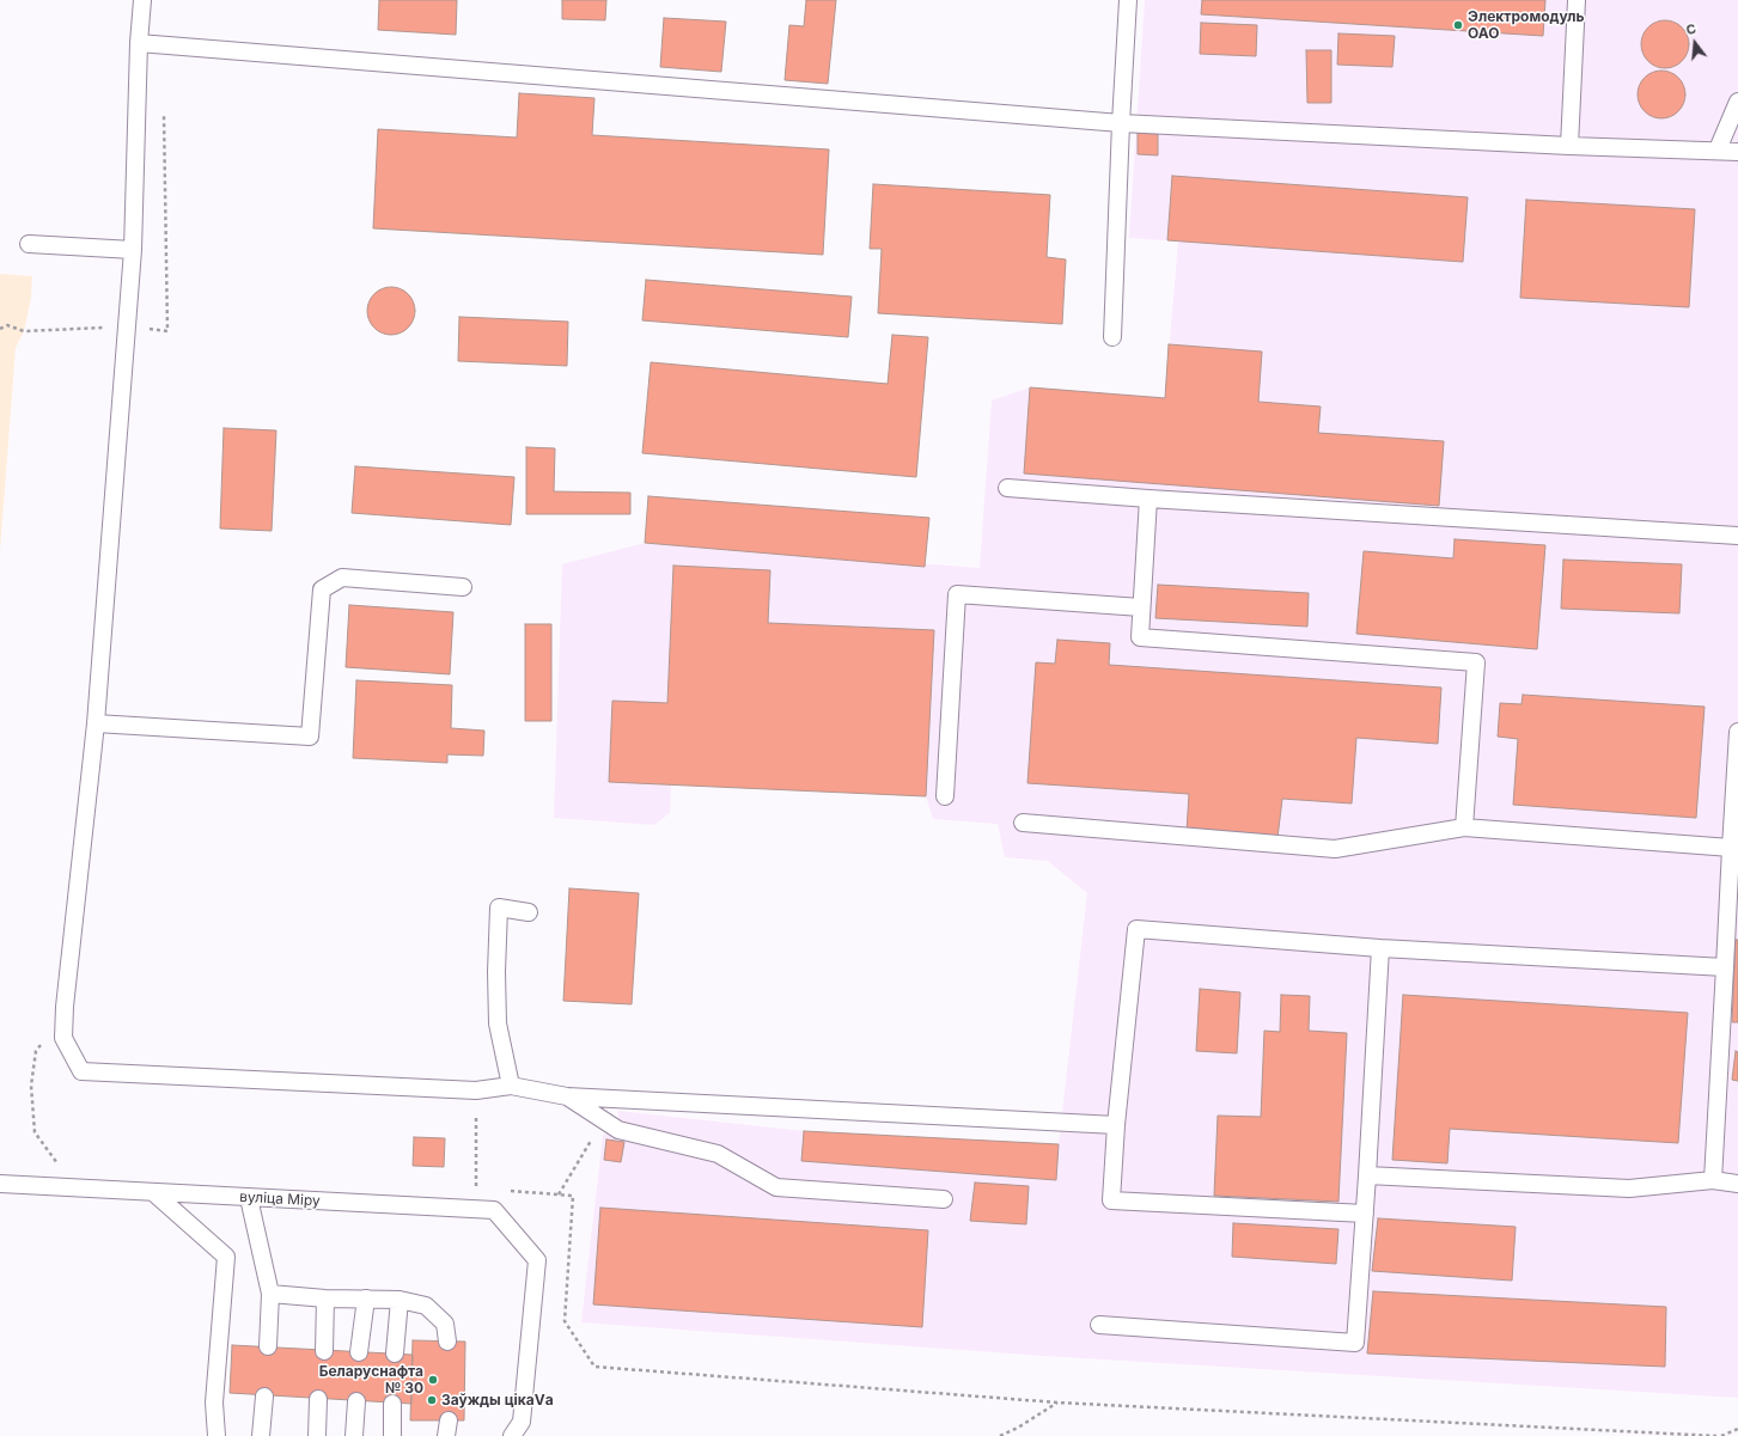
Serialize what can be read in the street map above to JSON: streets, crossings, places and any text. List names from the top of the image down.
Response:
{
  "streets": {
    "lane": ["вуліца Міру"]
  },
  "places": ["Электромодуль ОАО", "Беларуснафта № 30", "Заўжды цікаVа"],
  "north": "top"
}
